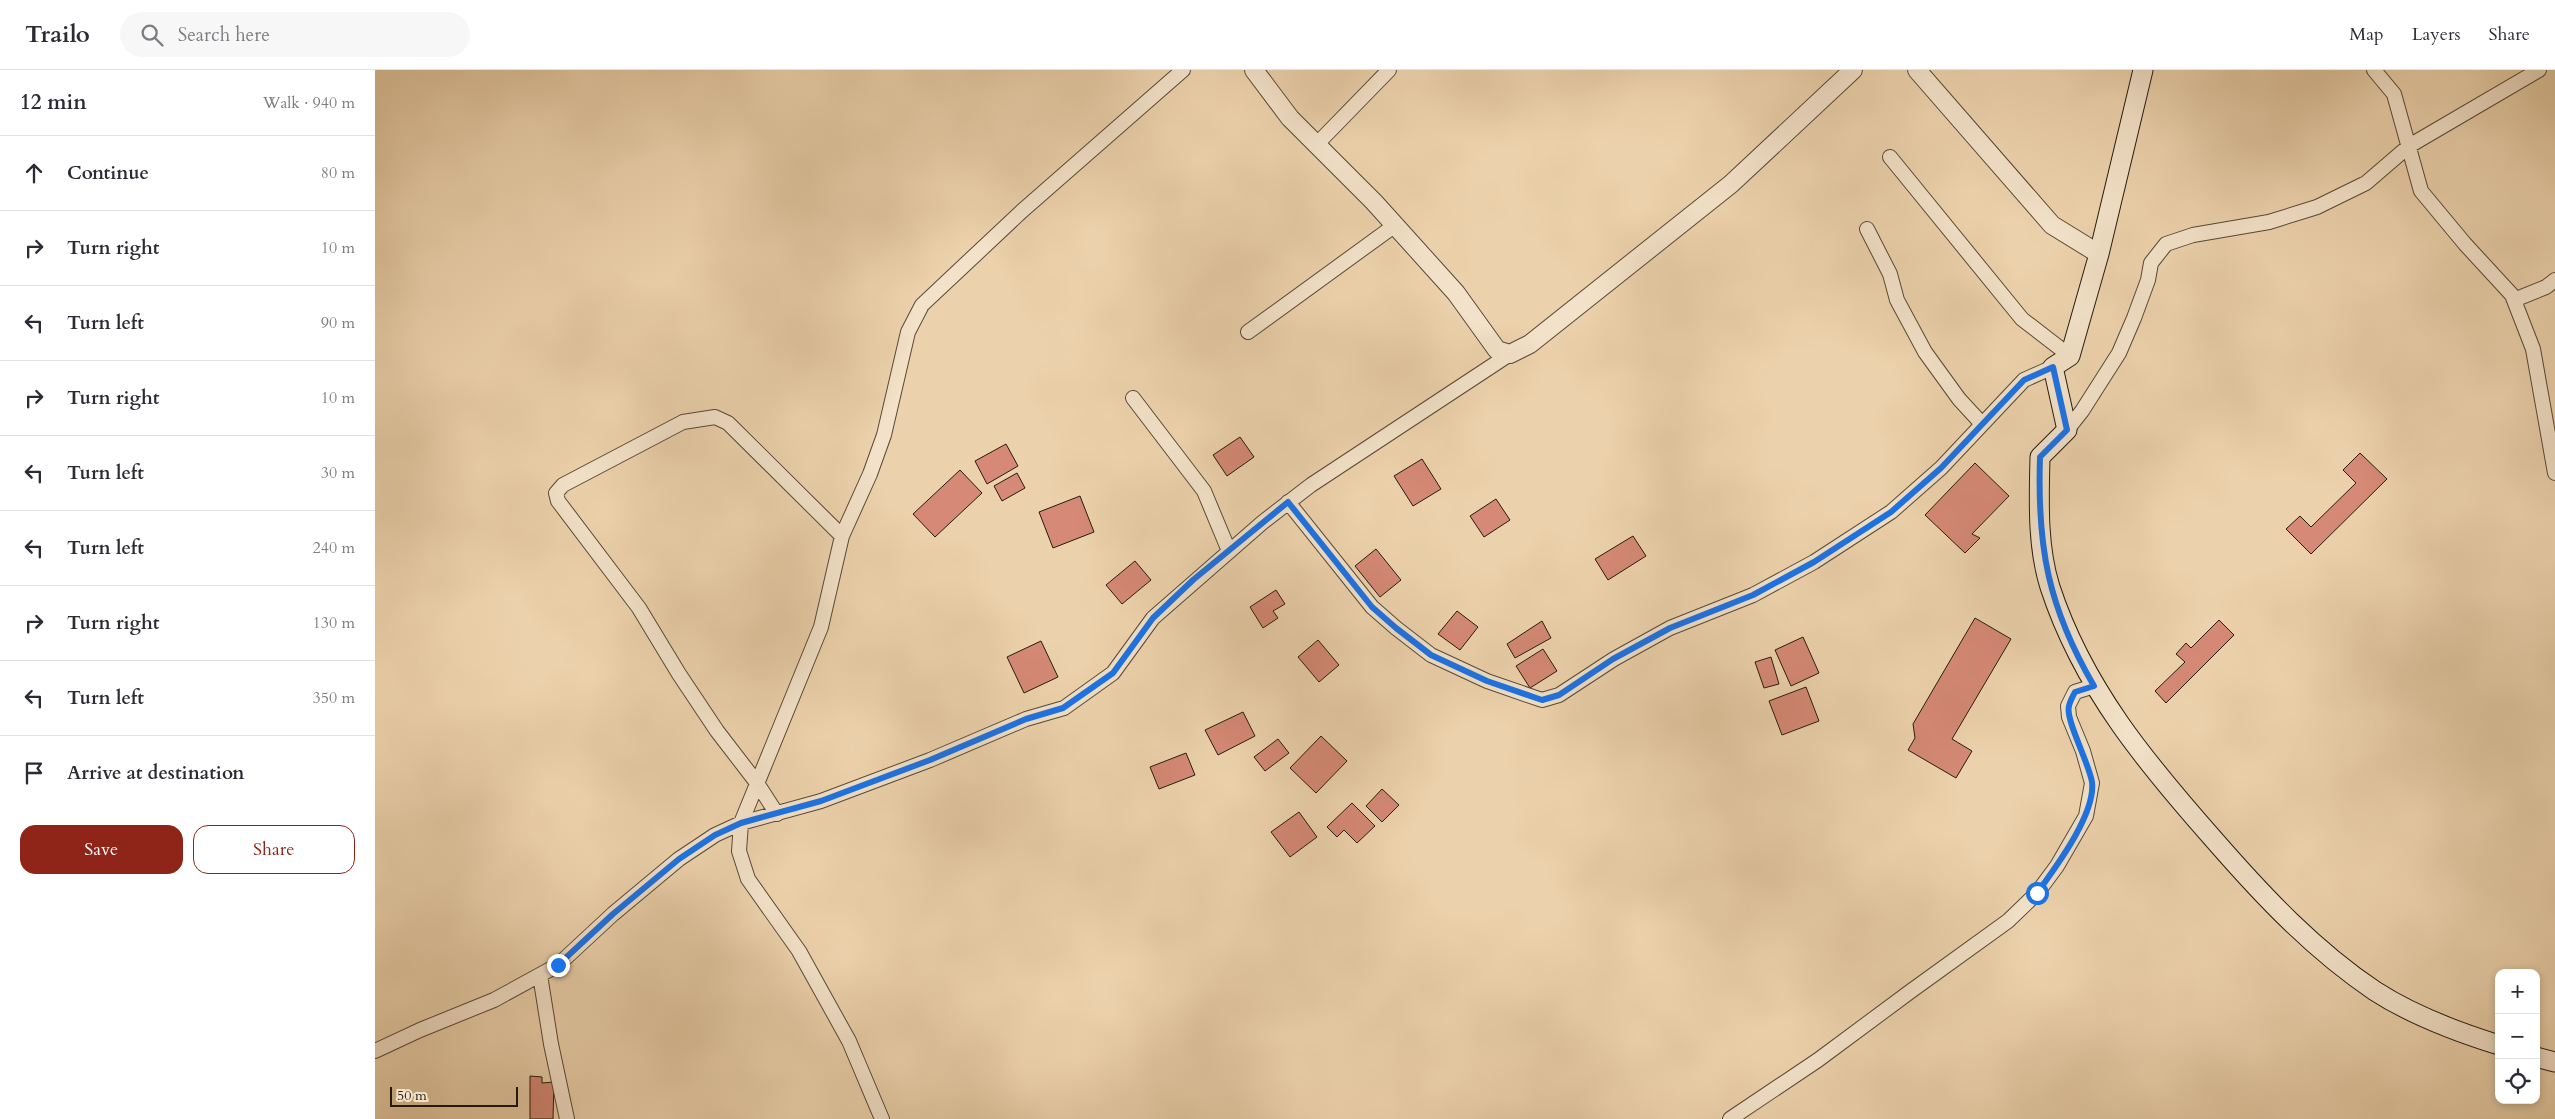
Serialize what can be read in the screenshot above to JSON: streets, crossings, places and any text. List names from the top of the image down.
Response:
{
  "scale_bar": "50 m",
  "page": {
    "header": "Trailo",
    "search": "Search here",
    "nav": ["Map", "Layers", "Share"],
    "heading": ["12 min", "Walk · 940 m"],
    "list": [
      ["Continue", "80 m"],
      ["Turn right", "10 m"],
      ["Turn left", "90 m"],
      ["Turn right", "10 m"],
      ["Turn left", "30 m"],
      ["Turn left", "240 m"],
      ["Turn right", "130 m"],
      ["Turn left", "350 m"],
      "Arrive at destination"
    ],
    "buttons": ["Save", "Share"],
    "map_buttons": ["+", "−"],
    "scale": "50 m"
  }
}
